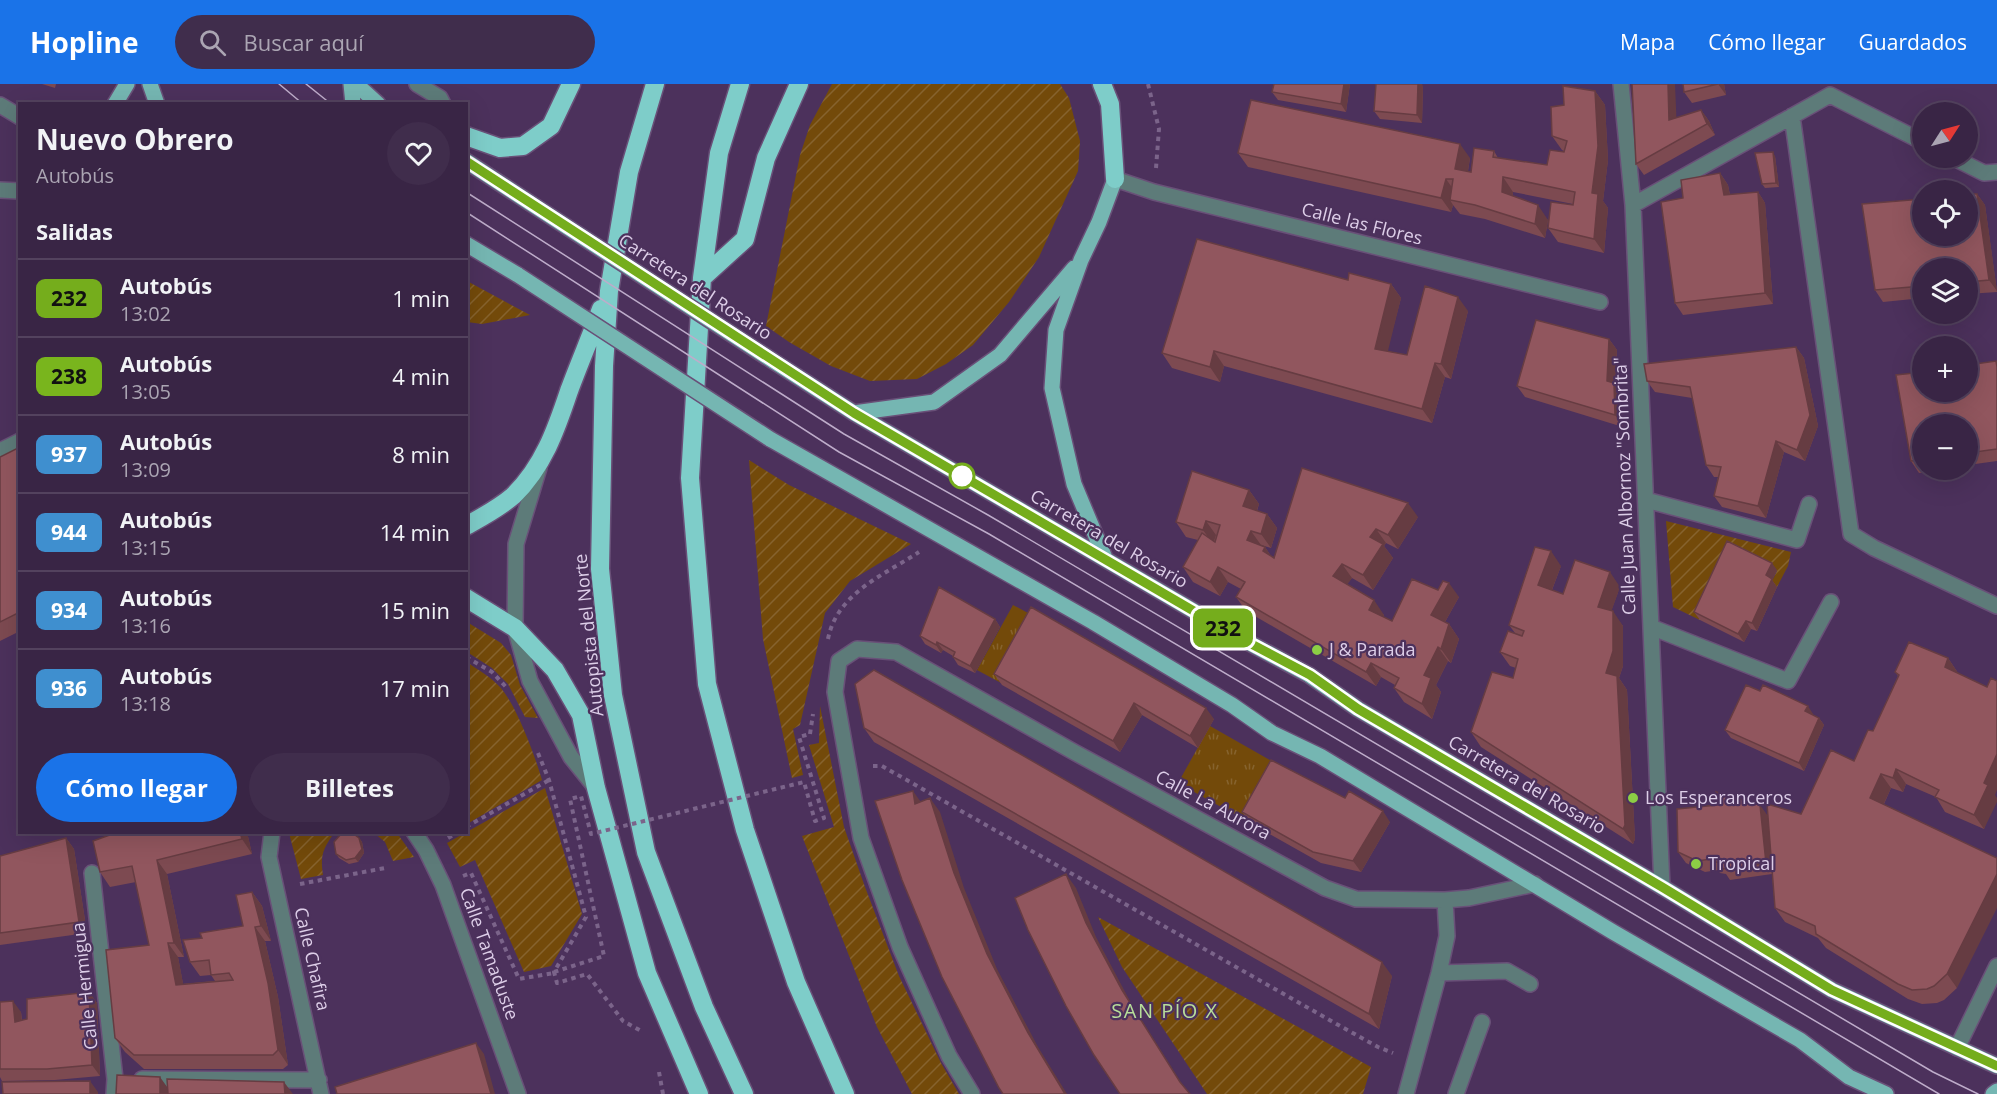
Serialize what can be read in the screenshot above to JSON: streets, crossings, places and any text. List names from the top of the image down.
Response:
{
  "streets": {
    "highway": ["Autopista del Norte"],
    "main road": ["Carretera del Rosario"],
    "street": [
      "Calle las Flores",
      "Calle Juan Albornoz \"Sombrita\"",
      "Calle La Aurora",
      "Calle Tamaduste",
      "Calle Chafira",
      "Calle Hermigua"
    ]
  },
  "crossings": [
    ["Carretera del Rosario", "Calle Juan Albornoz \"Sombrita\""]
  ],
  "districts": ["SAN PÍO X"],
  "places": ["J & Parada", "Los Esperanceros", "Tropical"],
  "lines": ["bus line 232"],
  "north": "top right",
  "page": {
    "header": "Hopline",
    "search": "Buscar aquí",
    "nav": ["Mapa", "Cómo llegar", "Guardados"],
    "on_map": "232",
    "map_buttons": ["+", "−"],
    "heading": [
      ["Nuevo Obrero", "Autobús"],
      "Salidas"
    ],
    "list": [
      {
        "mark": "232",
        "name": "Autobús",
        "note": "13:02",
        "value": "1 min"
      },
      {
        "mark": "238",
        "name": "Autobús",
        "note": "13:05",
        "value": "4 min"
      },
      {
        "mark": "937",
        "name": "Autobús",
        "note": "13:09",
        "value": "8 min"
      },
      {
        "mark": "944",
        "name": "Autobús",
        "note": "13:15",
        "value": "14 min"
      },
      {
        "mark": "934",
        "name": "Autobús",
        "note": "13:16",
        "value": "15 min"
      },
      {
        "mark": "936",
        "name": "Autobús",
        "note": "13:18",
        "value": "17 min"
      }
    ],
    "buttons": ["Cómo llegar", "Billetes"]
  }
}
